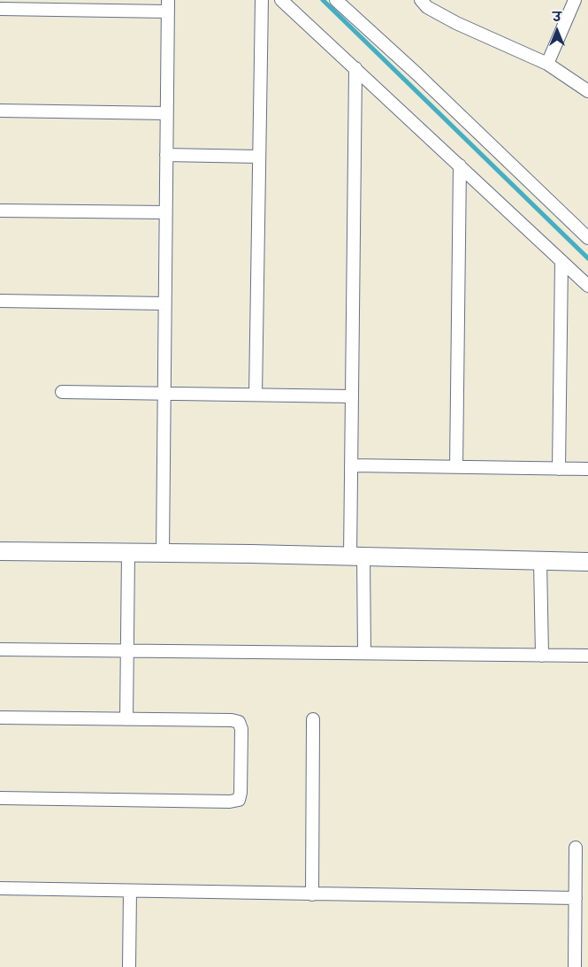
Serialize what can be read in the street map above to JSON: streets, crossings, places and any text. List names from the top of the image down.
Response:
{
  "north": "top"
}
